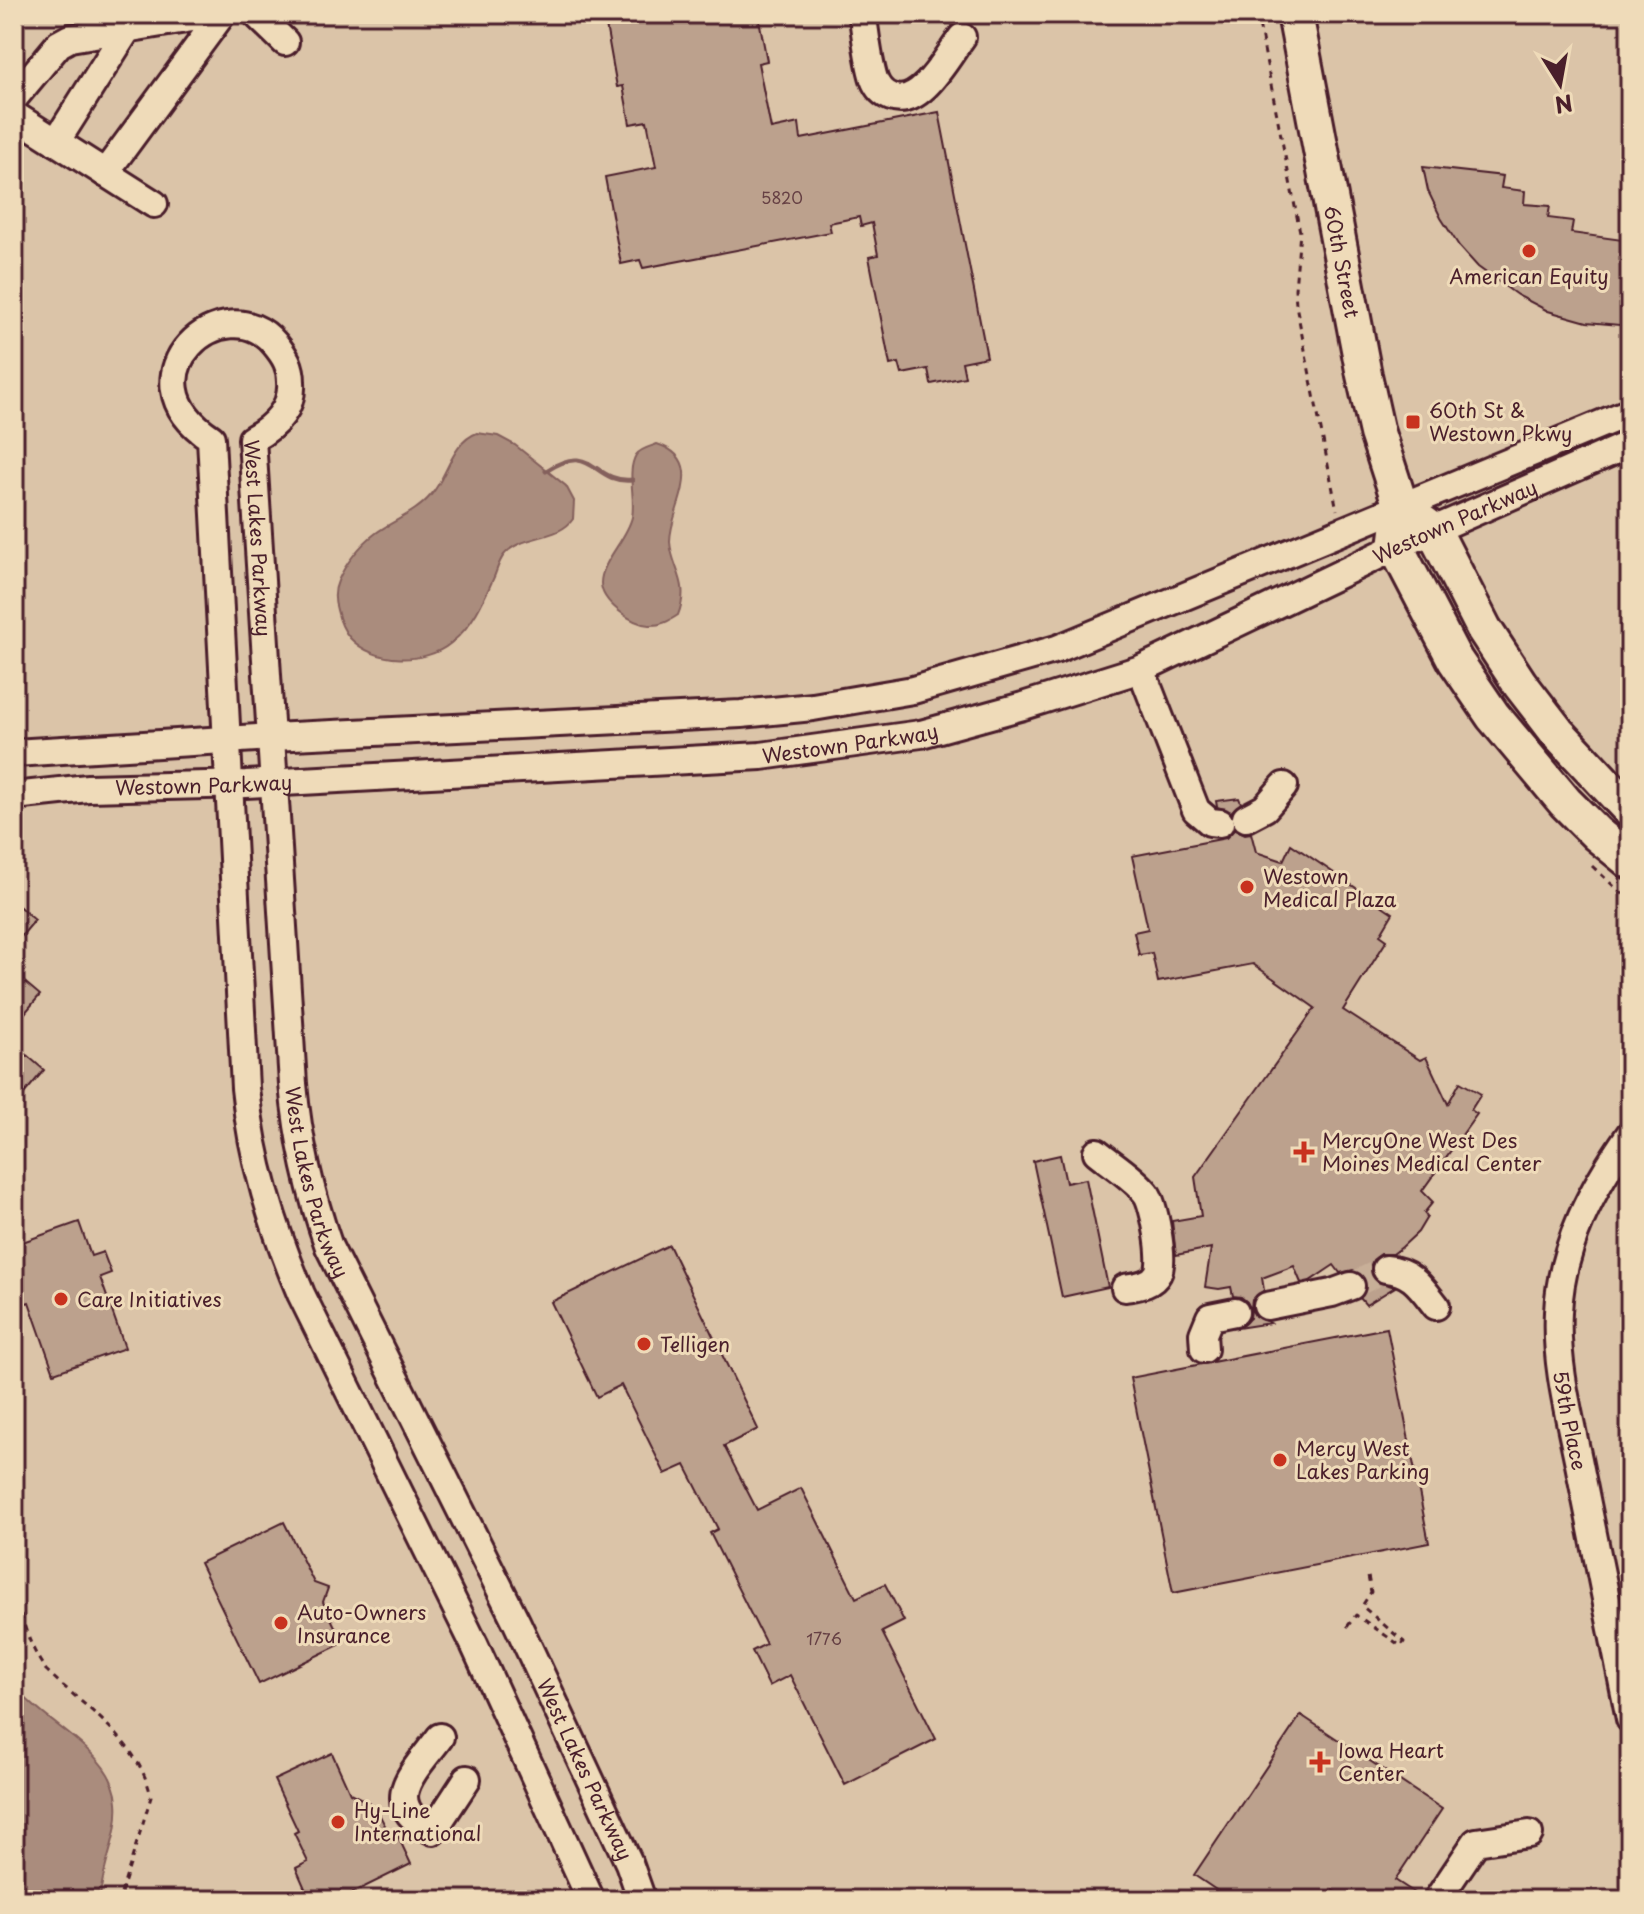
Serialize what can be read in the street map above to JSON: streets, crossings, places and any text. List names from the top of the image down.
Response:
{
  "streets": {
    "main road": ["60th Street"],
    "street": ["Westown Parkway", "West Lakes Parkway", "59th Place"]
  },
  "crossings": [
    ["60th Street", "Westown Parkway"],
    ["Westown Parkway", "West Lakes Parkway"]
  ],
  "places": {
    "other": [
      "American Equity",
      "Westown Medical Plaza",
      "Care Initiatives",
      "Telligen",
      "Mercy West Lakes Parking",
      "Auto-Owners Insurance",
      "Hy-Line International"
    ],
    "transit": ["60th St & Westown Pkwy"],
    "health": ["MercyOne West Des Moines Medical Center", "Iowa Heart Center"]
  },
  "house_numbers": ["5820", "1776"],
  "north": "bottom"
}
